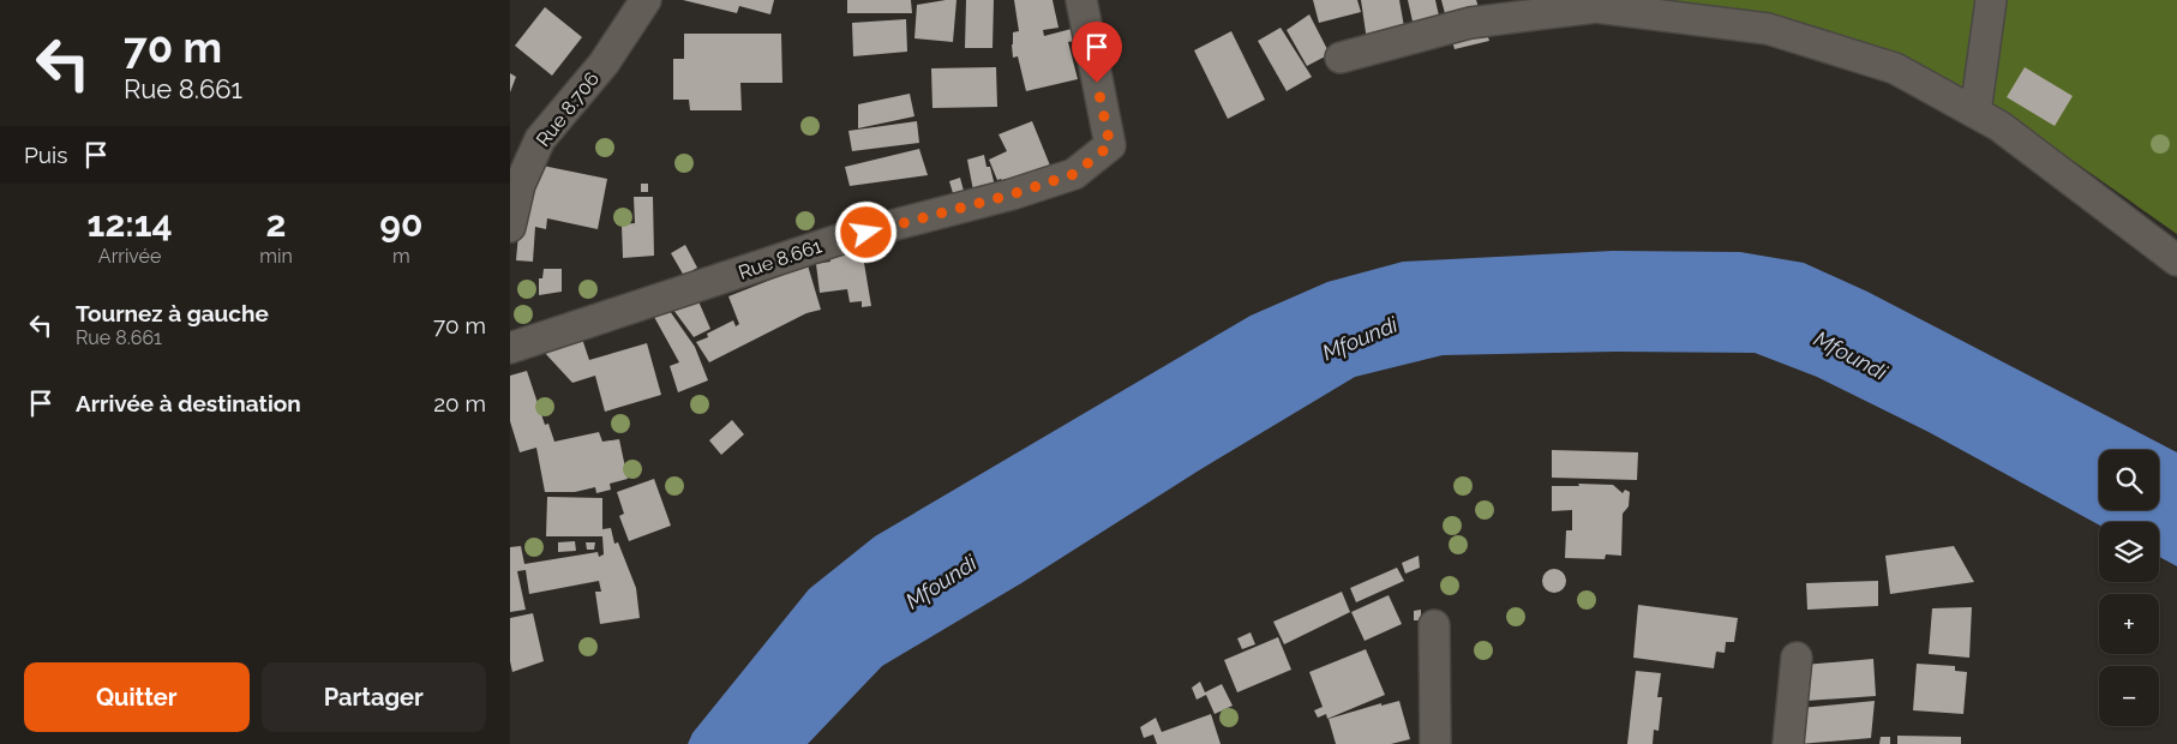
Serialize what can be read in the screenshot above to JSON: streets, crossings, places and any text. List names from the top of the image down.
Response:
{
  "streets": {
    "street": ["Rue 8.706", "Rue 8.661"]
  },
  "water": ["Mfoundi"],
  "page": {
    "turn": ["70 m", "Rue 8.661"],
    "then": "Puis",
    "eta": [
      "12:14",
      "Arrivée",
      "2",
      "min",
      "90",
      "m"
    ],
    "list": [
      {
        "name": "Tournez à gauche",
        "note": "Rue 8.661",
        "value": "70 m"
      },
      {
        "name": "Arrivée à destination",
        "value": "20 m"
      }
    ],
    "map_buttons": ["+", "−"],
    "buttons": ["Quitter", "Partager"]
  }
}
